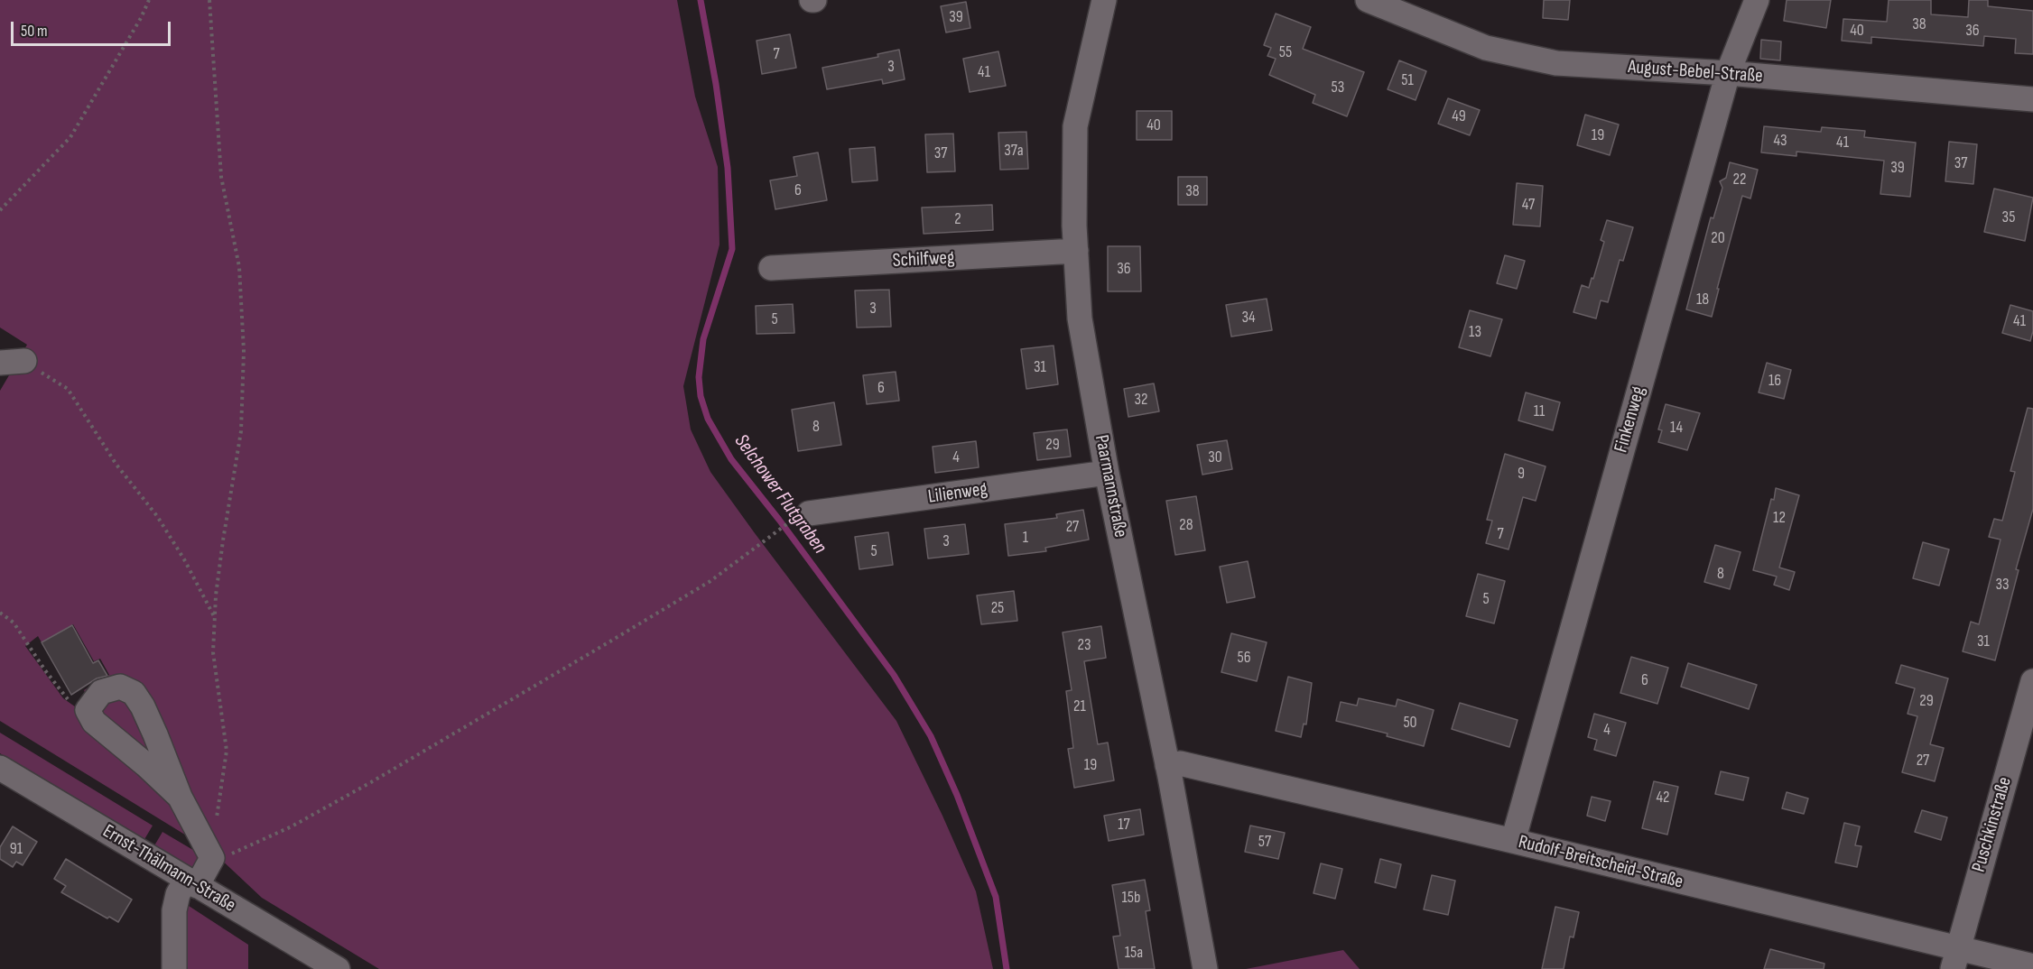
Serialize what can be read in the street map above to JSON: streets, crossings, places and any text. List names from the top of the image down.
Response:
{
  "streets": {
    "street": [
      "August-Bebel-Straße",
      "Schilfweg",
      "Finkenweg",
      "Paarmannstraße",
      "Lilienweg",
      "Puschkinstraße",
      "Rudolf-Breitscheid-Straße",
      "Ernst-Thälmann-Straße"
    ]
  },
  "crossings": [
    ["August-Bebel-Straße", "Finkenweg"],
    ["Schilfweg", "Paarmannstraße"],
    ["Finkenweg", "Rudolf-Breitscheid-Straße"],
    ["Paarmannstraße", "Lilienweg"],
    ["Paarmannstraße", "Rudolf-Breitscheid-Straße"],
    ["Puschkinstraße", "Rudolf-Breitscheid-Straße"]
  ],
  "water": ["Selchower Flutgraben"],
  "house_numbers": [
    "39",
    "38",
    "40",
    "36",
    "55",
    "7",
    "3",
    "41",
    "51",
    "53",
    "49",
    "40",
    "19",
    "43",
    "41",
    "37a",
    "37",
    "37",
    "39",
    "22",
    "6",
    "38",
    "47",
    "35",
    "2",
    "20",
    "36",
    "18",
    "3",
    "34",
    "5",
    "41",
    "13",
    "31",
    "16",
    "6",
    "32",
    "11",
    "8",
    "14",
    "29",
    "4",
    "30",
    "9",
    "12",
    "28",
    "27",
    "7",
    "1",
    "3",
    "5",
    "8",
    "33",
    "5",
    "25",
    "31",
    "23",
    "56",
    "6",
    "29",
    "21",
    "50",
    "4",
    "27",
    "19",
    "42",
    "17",
    "57",
    "91",
    "15b",
    "15a"
  ],
  "scale_bar": "50 m"
}
